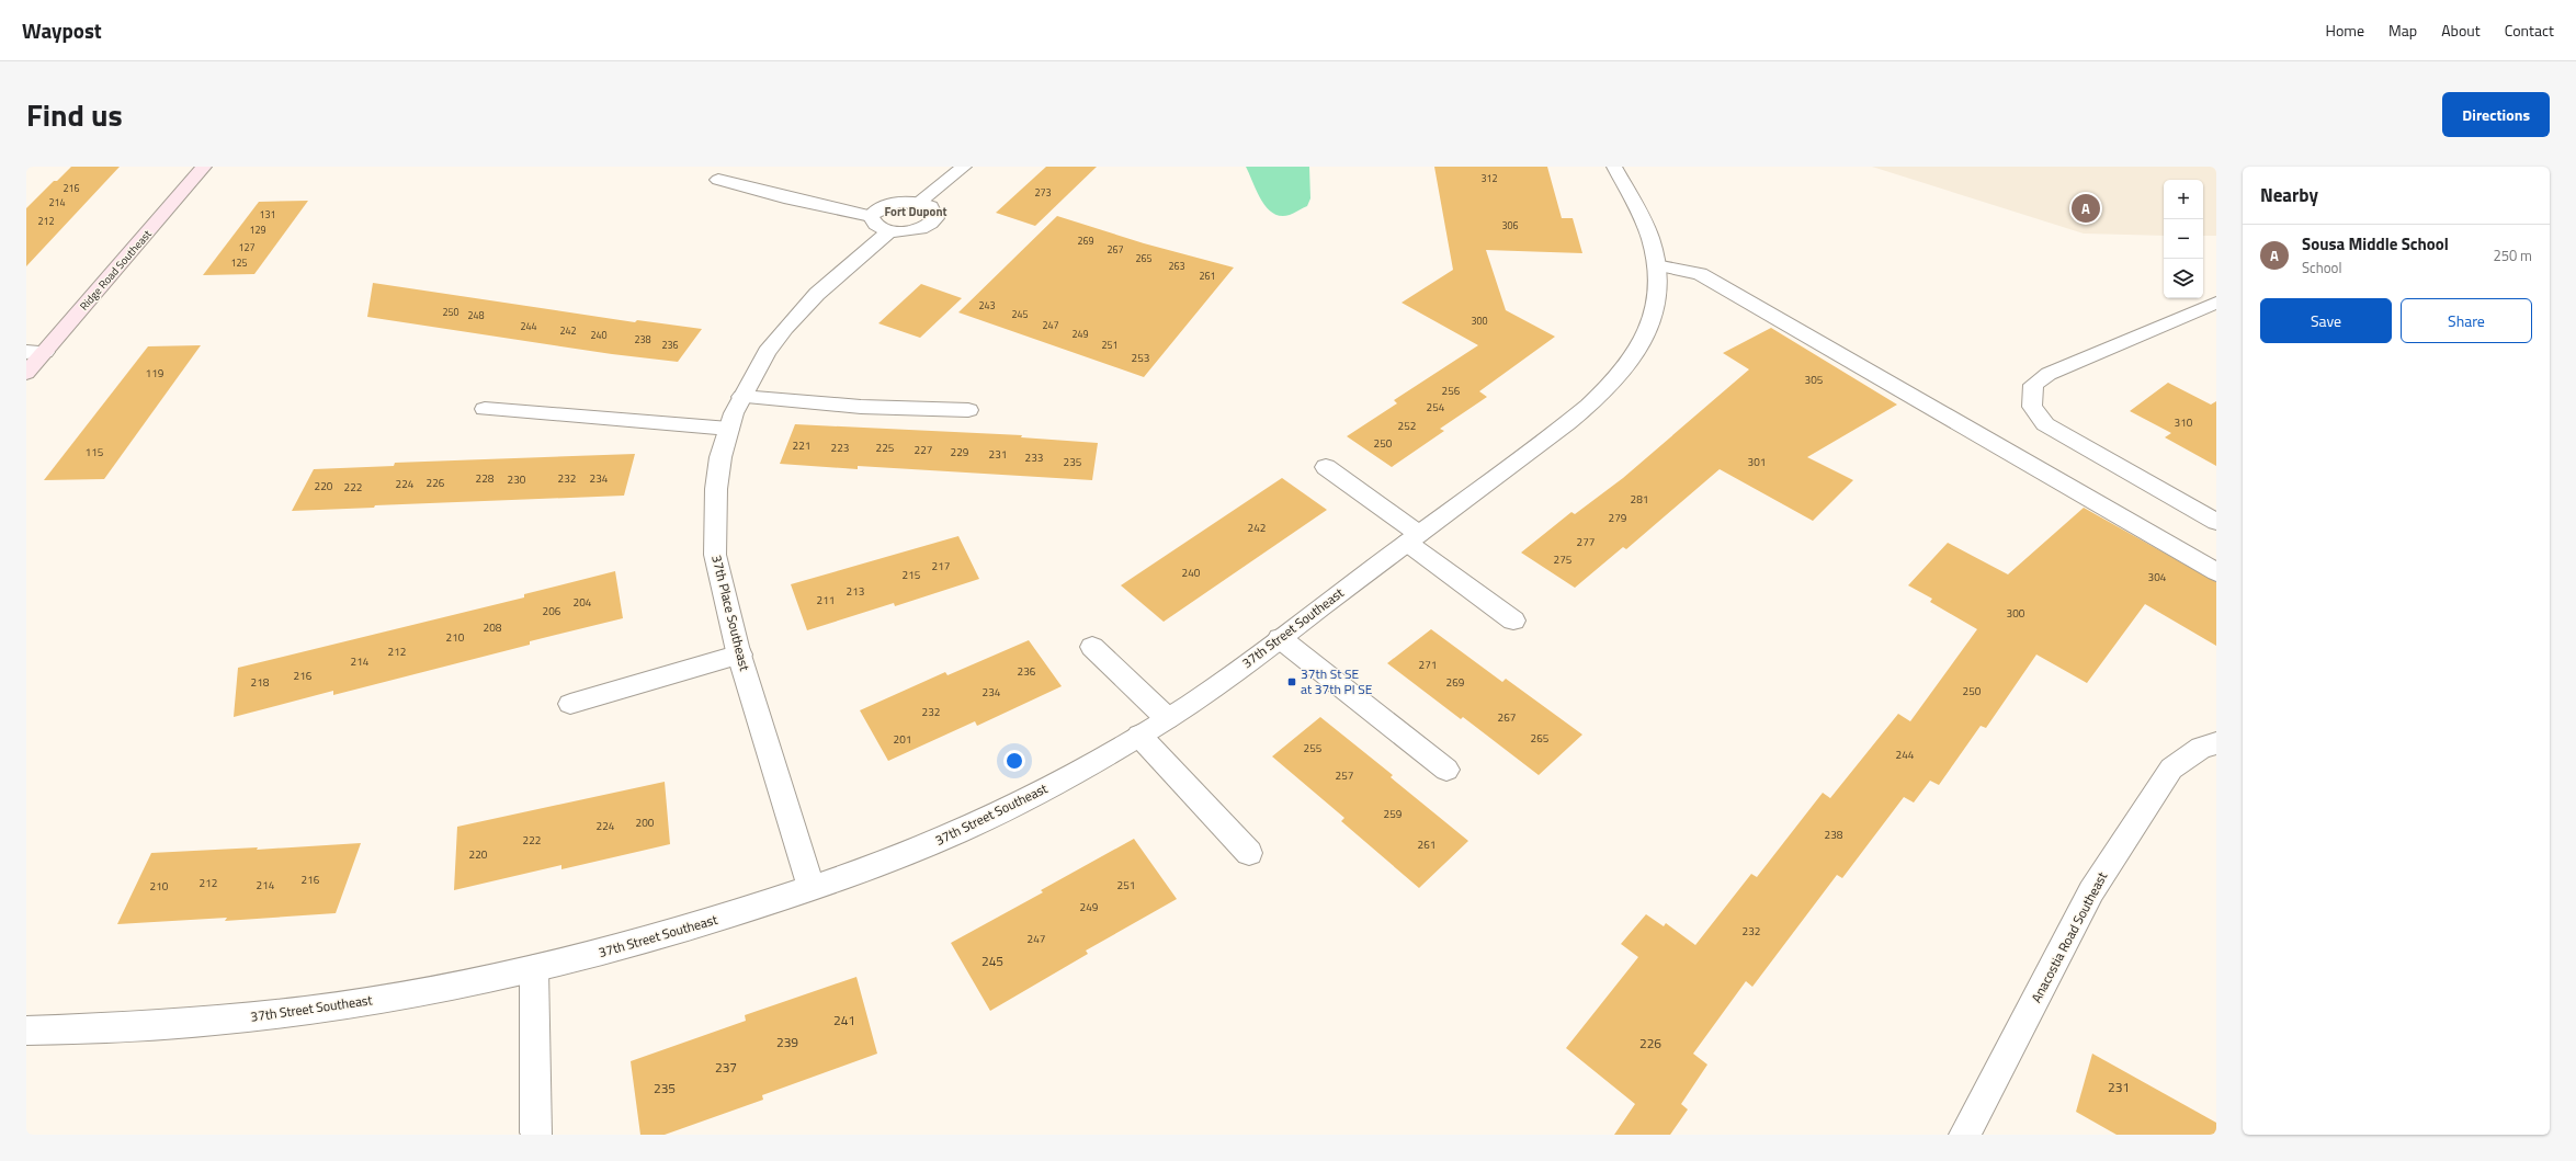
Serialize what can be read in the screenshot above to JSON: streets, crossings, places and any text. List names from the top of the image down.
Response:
{
  "streets": {
    "main road": ["Ridge Road Southeast"],
    "street": ["37th Place Southeast", "37th Street Southeast", "Anacostia Road Southeast"]
  },
  "crossings": [
    ["37th Place Southeast", "37th Street Southeast"]
  ],
  "districts": ["Fort Dupont"],
  "places": {
    "transit": ["37th St SE at 37th Pl SE"]
  },
  "house_numbers": [
    "312",
    "216",
    "273",
    "214",
    "131",
    "212",
    "306",
    "129",
    "269",
    "127",
    "267",
    "265",
    "125",
    "263",
    "261",
    "243",
    "250",
    "245",
    "248",
    "300",
    "247",
    "244",
    "242",
    "249",
    "240",
    "238",
    "236",
    "251",
    "253",
    "119",
    "305",
    "256",
    "254",
    "310",
    "252",
    "250",
    "221",
    "223",
    "225",
    "227",
    "115",
    "229",
    "231",
    "233",
    "235",
    "301",
    "228",
    "232",
    "234",
    "230",
    "226",
    "224",
    "220",
    "222",
    "281",
    "279",
    "242",
    "277",
    "275",
    "217",
    "240",
    "215",
    "304",
    "213",
    "211",
    "204",
    "206",
    "300",
    "208",
    "210",
    "212",
    "214",
    "271",
    "236",
    "216",
    "218",
    "269",
    "250",
    "234",
    "232",
    "267",
    "265",
    "201",
    "255",
    "244",
    "257",
    "259",
    "200",
    "224",
    "238",
    "222",
    "261",
    "220",
    "216",
    "212",
    "214",
    "251",
    "210",
    "249",
    "232",
    "247",
    "245",
    "241",
    "239",
    "226",
    "237",
    "231",
    "235"
  ],
  "page": {
    "header": "Waypost",
    "nav": [
      "Home",
      "Map",
      "About",
      "Contact"
    ],
    "title": "Find us",
    "buttons": [
      "Directions",
      ["Save", "Share"]
    ],
    "heading": "Nearby",
    "map_buttons": ["+", "−"],
    "pins": "A",
    "list": [
      {
        "mark": "A",
        "name": "Sousa Middle School",
        "note": "School",
        "value": "250 m"
      }
    ]
  }
}
